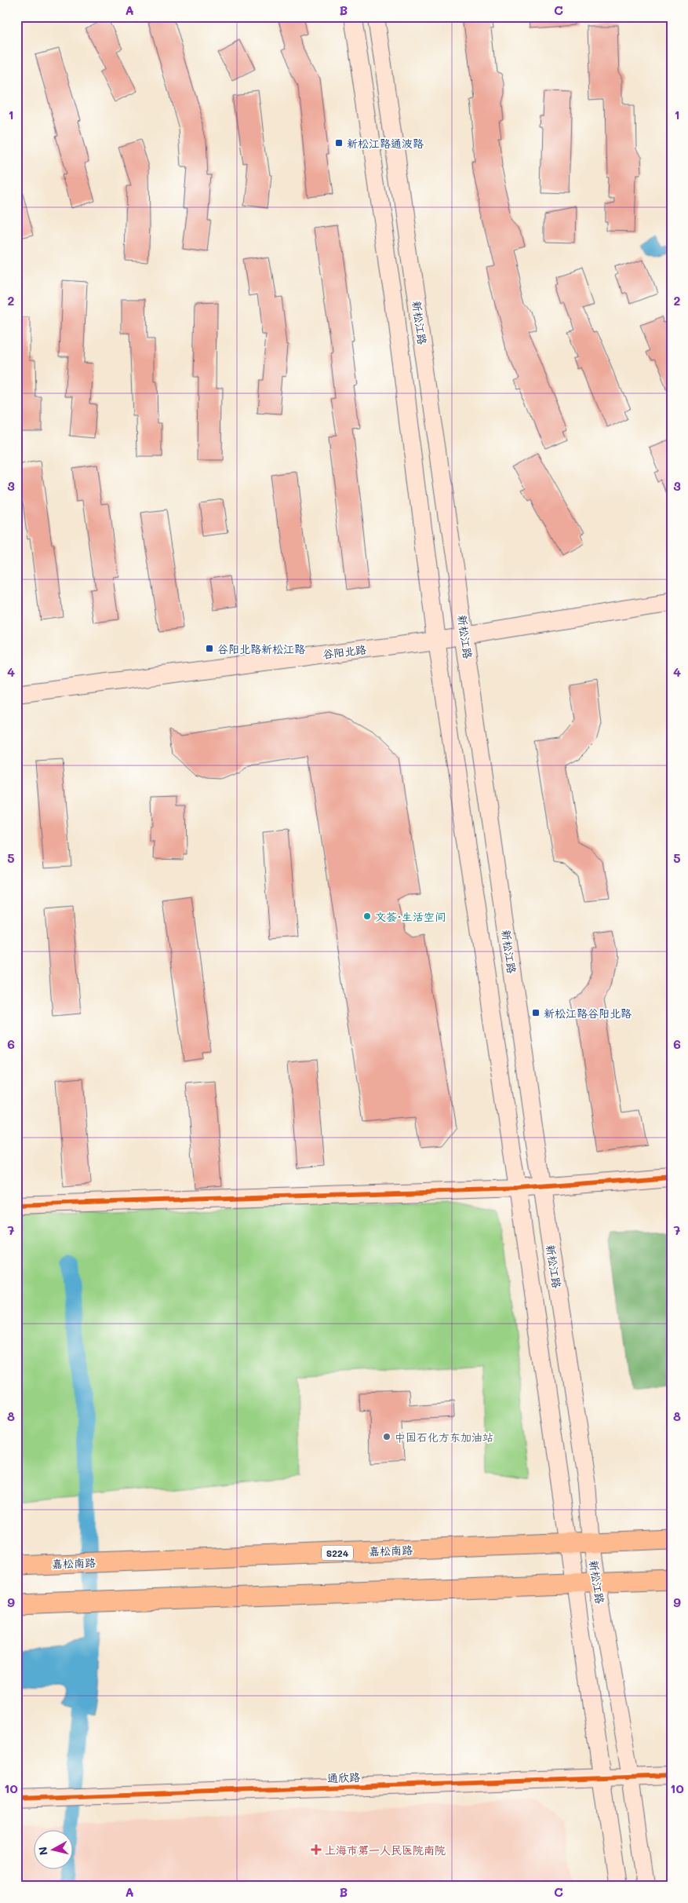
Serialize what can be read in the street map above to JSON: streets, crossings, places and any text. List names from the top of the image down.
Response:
{
  "streets": {
    "main road": [
      "新松江路",
      "谷阳北路",
      "嘉松南路",
      "S224",
      "通欣路"
    ]
  },
  "crossings": [
    ["新松江路", "谷阳北路"],
    ["新松江路", "嘉松南路"],
    ["新松江路", "通欣路"]
  ],
  "places": {
    "transit": ["新松江路通波路", "谷阳北路新松江路", "新松江路谷阳北路"],
    "other": ["文荟·生活空间", "中国石化方东加油站"],
    "health": ["上海市第一人民医院南院"]
  },
  "north": "left",
  "grid": {
    "columns": ["A", "B", "C"],
    "rows": [
      "1",
      "2",
      "3",
      "4",
      "5",
      "6",
      "7",
      "8",
      "9",
      "10"
    ]
  }
}
